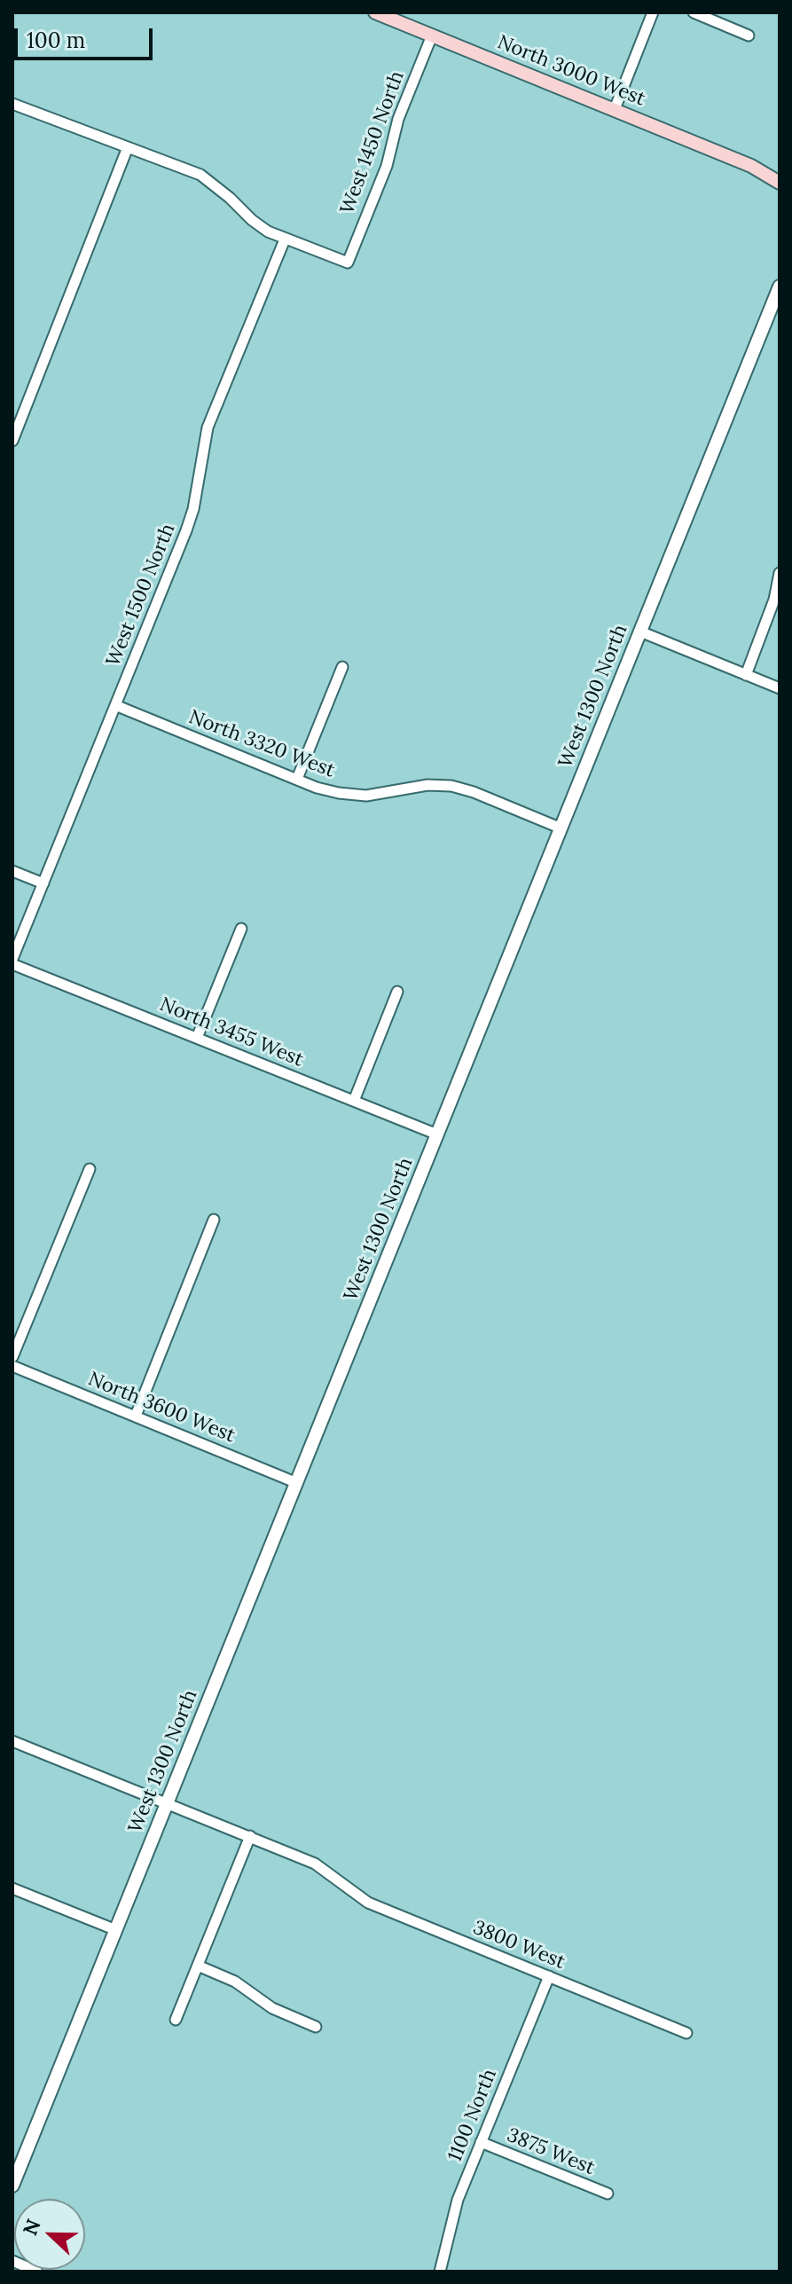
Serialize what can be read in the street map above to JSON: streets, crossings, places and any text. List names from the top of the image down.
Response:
{
  "streets": {
    "main road": ["North 3000 West"],
    "street": [
      "West 1450 North",
      "West 1500 North",
      "West 1300 North",
      "North 3320 West",
      "North 3455 West",
      "North 3600 West",
      "3800 West",
      "1100 North",
      "3875 West"
    ]
  },
  "crossings": [
    ["North 3000 West", "West 1450 North"],
    ["West 1450 North", "West 1500 North"],
    ["West 1500 North", "North 3320 West"],
    ["West 1500 North", "North 3455 West"],
    ["West 1300 North", "North 3320 West"],
    ["West 1300 North", "North 3455 West"],
    ["West 1300 North", "North 3600 West"],
    ["West 1300 North", "3800 West"],
    ["3800 West", "1100 North"],
    ["1100 North", "3875 West"]
  ],
  "scale_bar": "100 m",
  "north": "left"
}
